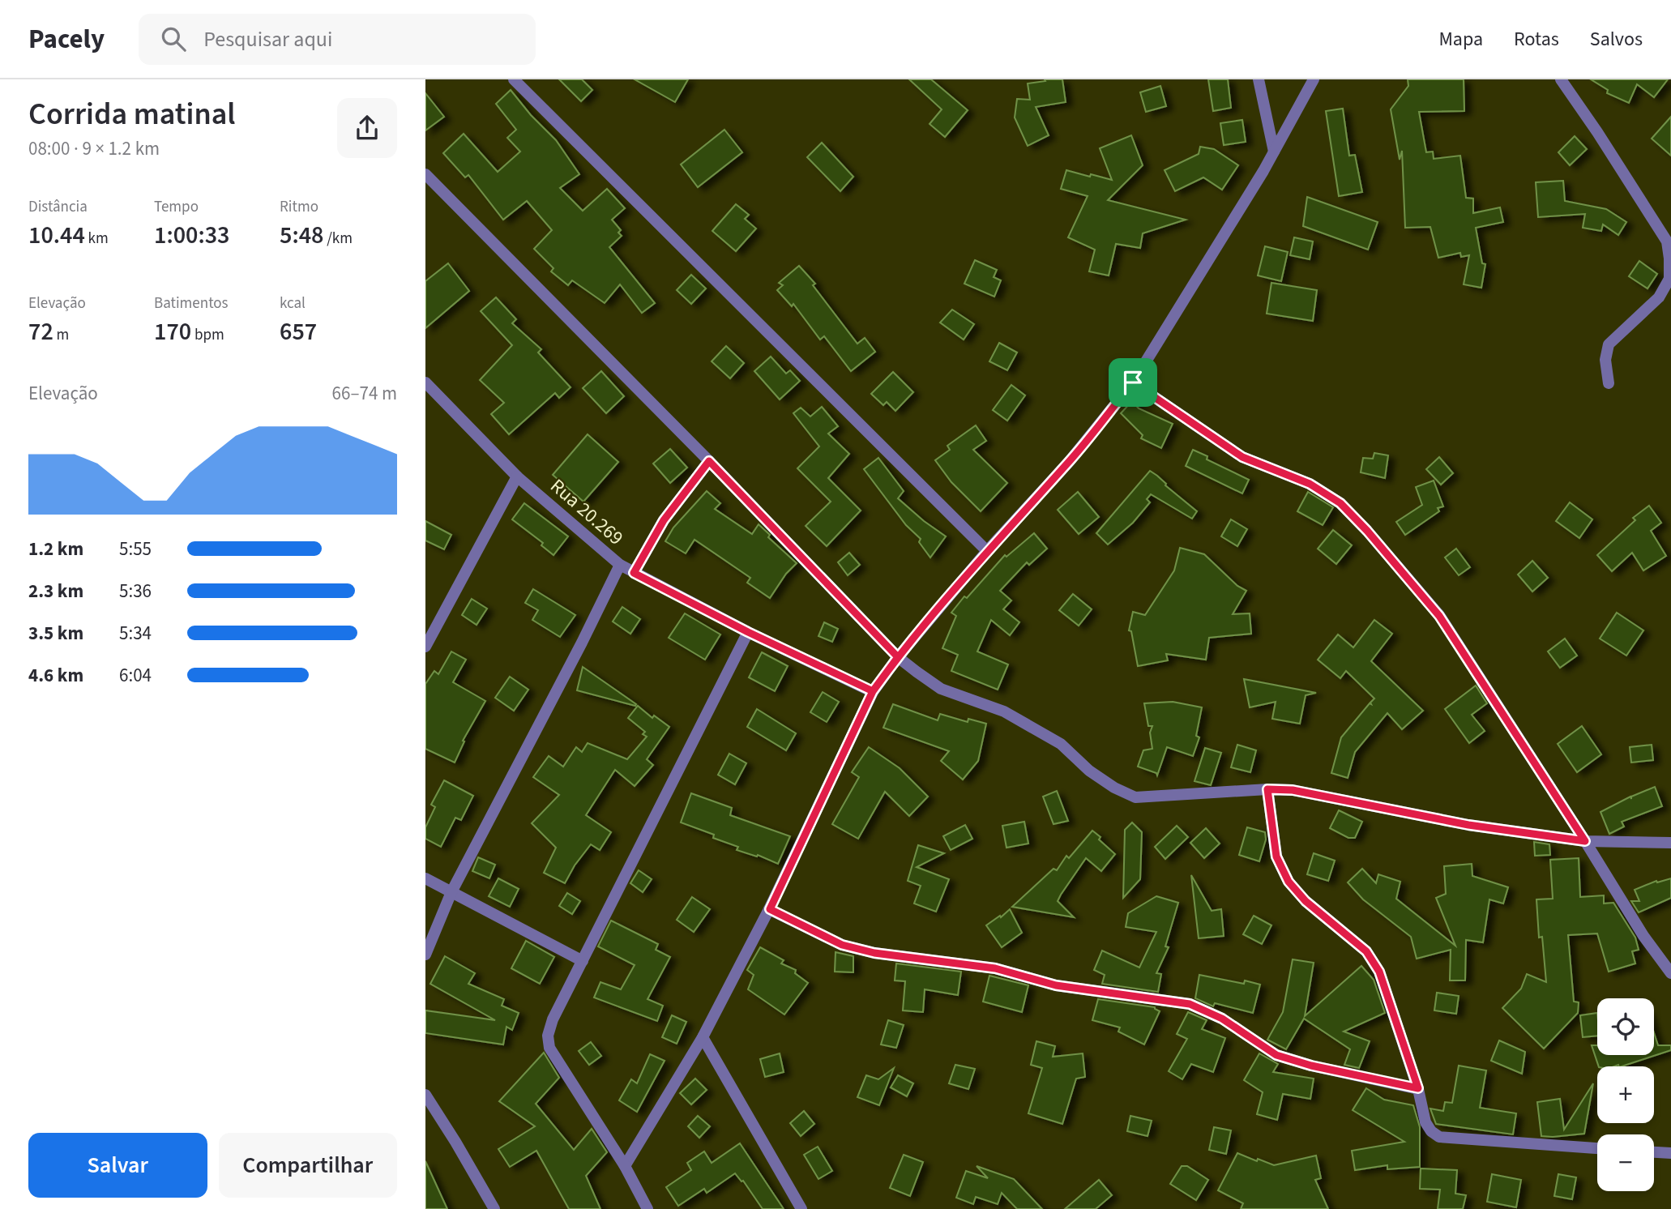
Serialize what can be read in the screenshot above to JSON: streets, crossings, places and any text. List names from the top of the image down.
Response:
{
  "streets": {
    "street": ["Rua 20.269"]
  },
  "page": {
    "header": "Pacely",
    "search": "Pesquisar aqui",
    "nav": ["Mapa", "Rotas", "Salvos"],
    "heading": ["Corrida matinal", "08:00 · 9 × 1.2 km"],
    "stats": [
      ["Distância", "10.44 km"],
      ["Tempo", "1:00:33"],
      ["Ritmo", "5:48 /km"],
      ["Elevação", "72 m"],
      ["Batimentos", "170 bpm"],
      ["kcal", "657"]
    ],
    "chart": ["Elevação", "66–74 m"],
    "list": [
      {
        "name": "1.2 km",
        "note": "5:55"
      },
      {
        "name": "2.3 km",
        "note": "5:36"
      },
      {
        "name": "3.5 km",
        "note": "5:34"
      },
      {
        "name": "4.6 km",
        "note": "6:04"
      }
    ],
    "map_buttons": ["+", "−"],
    "buttons": ["Salvar", "Compartilhar"]
  }
}
